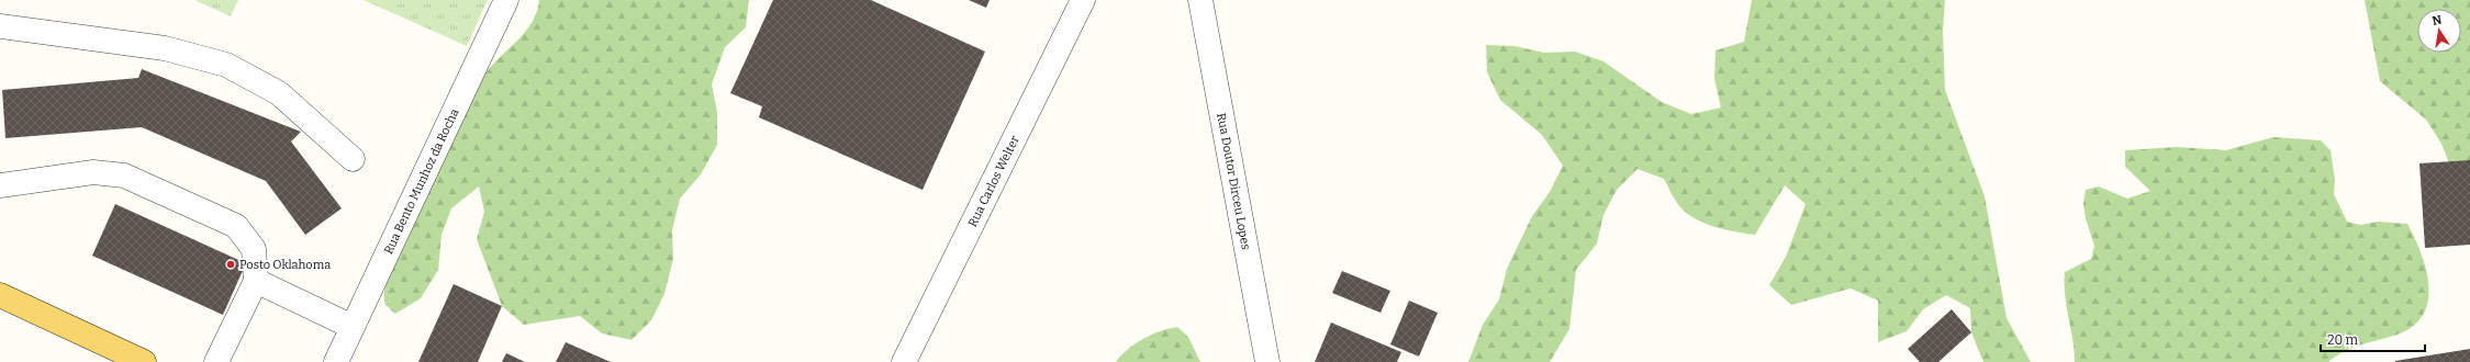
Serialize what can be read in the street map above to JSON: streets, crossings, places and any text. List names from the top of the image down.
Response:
{
  "streets": {
    "street": ["Rua Bento Munhoz da Rocha", "Rua Carlos Welter", "Rua Doutor Dirceu Lopes"]
  },
  "places": ["Posto Oklahoma"],
  "scale_bar": "20 m",
  "north": "top"
}
